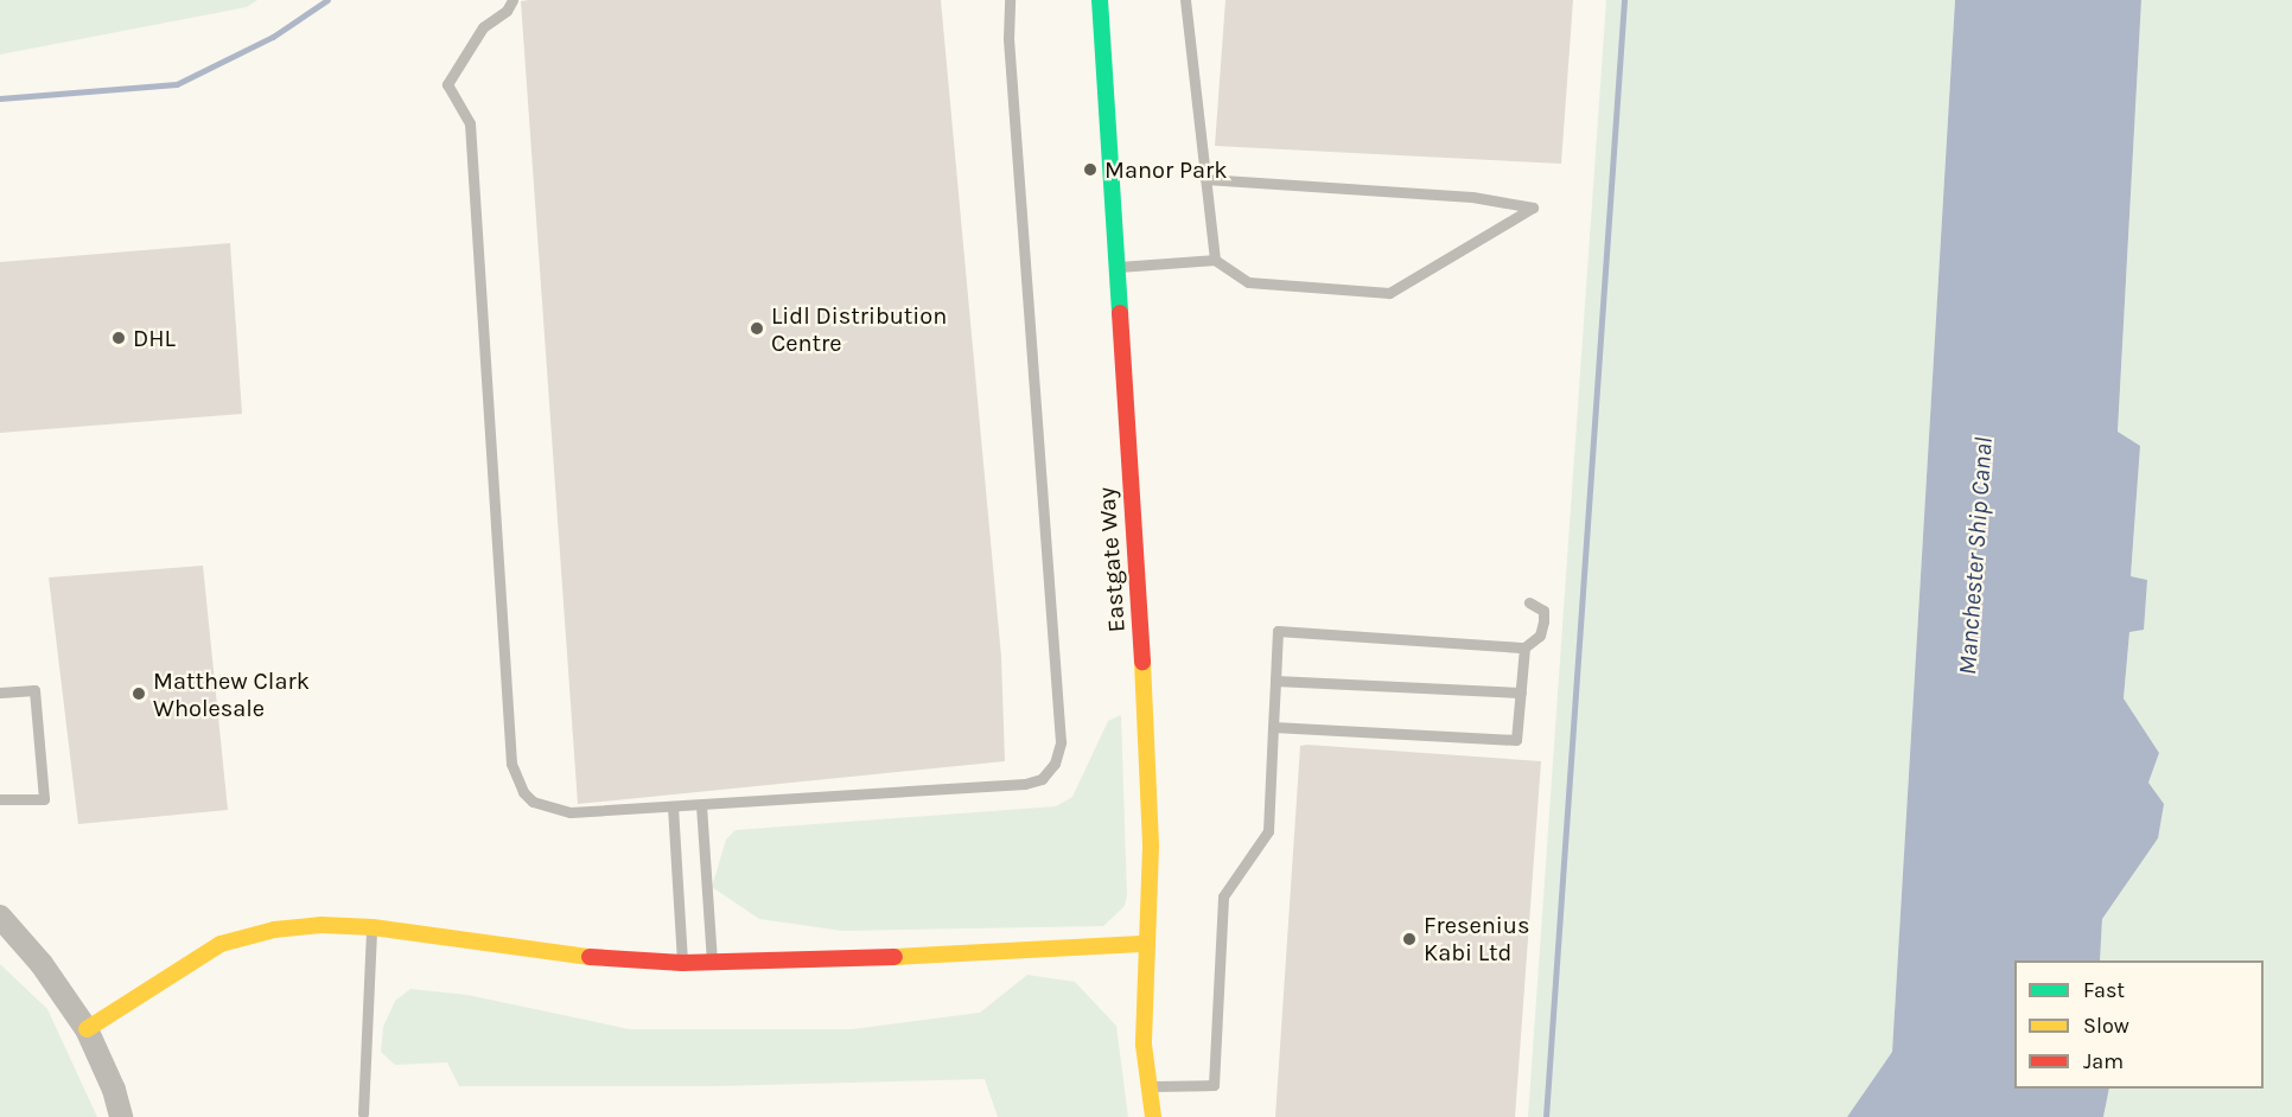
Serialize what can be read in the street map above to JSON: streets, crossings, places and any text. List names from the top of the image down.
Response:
{
  "streets": {
    "street": ["Eastgate Way"]
  },
  "water": ["Manchester Ship Canal"],
  "places": [
    "Manor Park",
    "Lidl Distribution Centre",
    "DHL",
    "Matthew Clark Wholesale",
    "Fresenius Kabi Ltd"
  ],
  "legend": ["Fast", "Slow", "Jam"]
}
